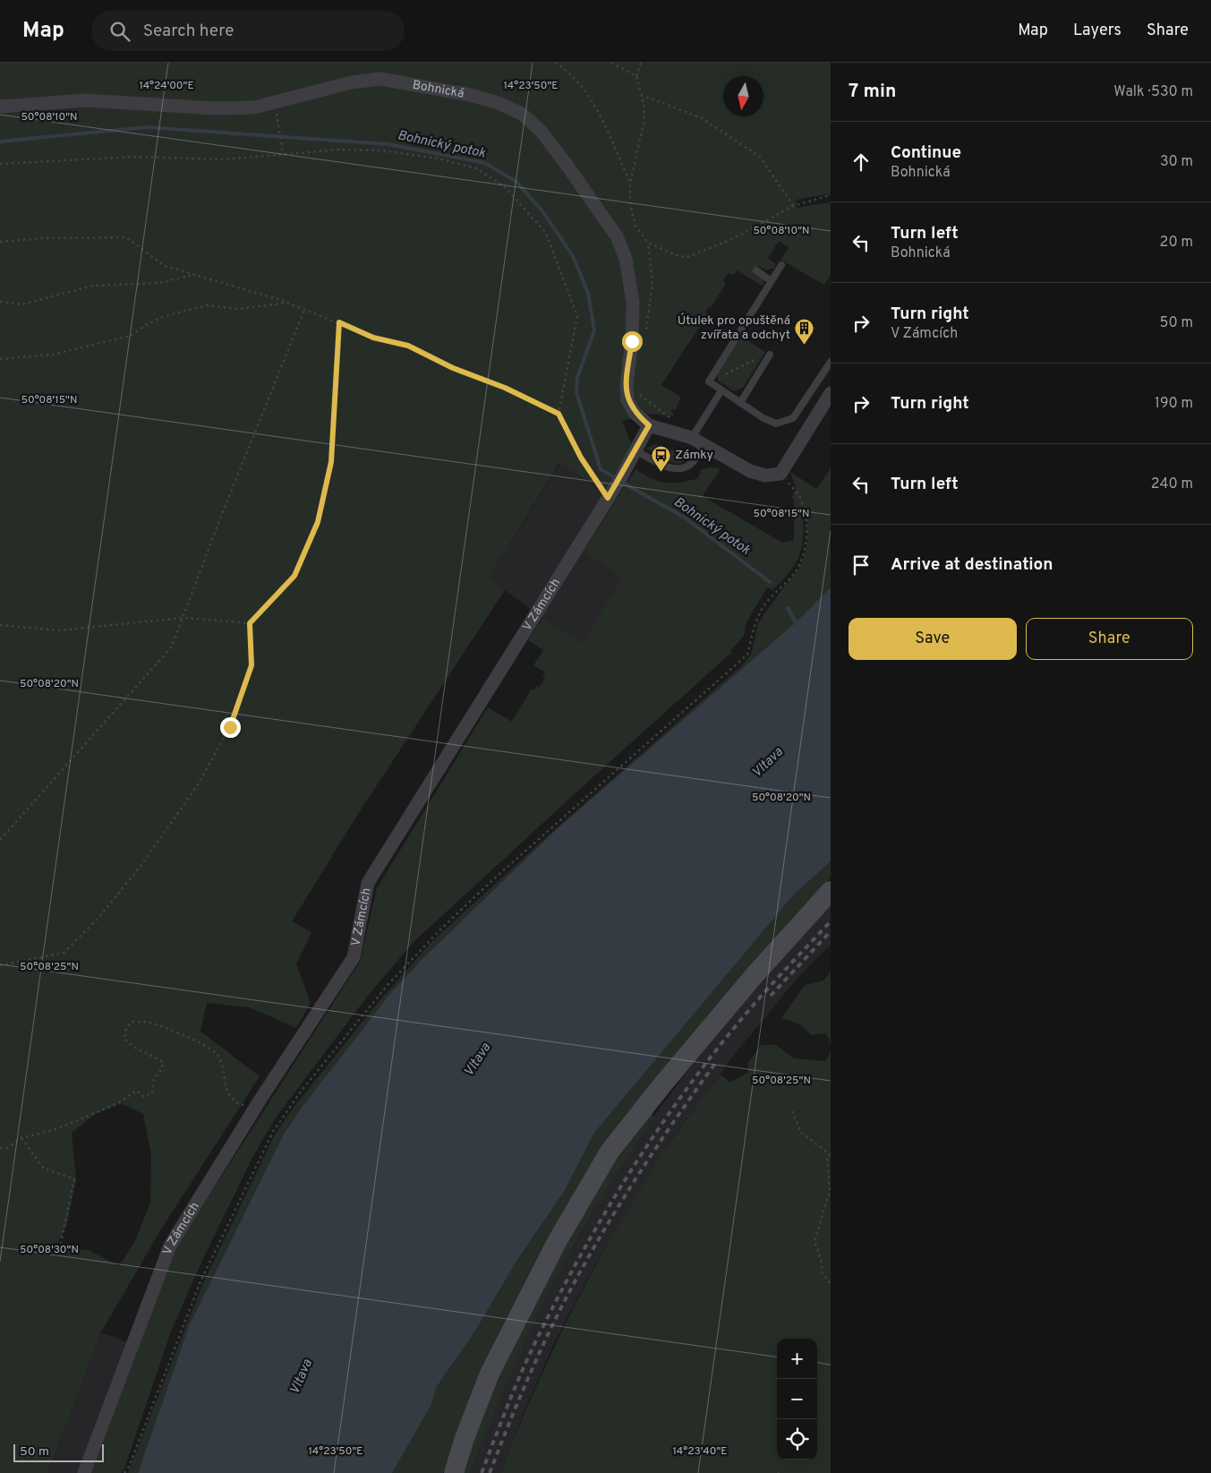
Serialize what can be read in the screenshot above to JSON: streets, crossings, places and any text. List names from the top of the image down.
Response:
{
  "streets": {
    "street": ["Bohnická", "V Zámcích"]
  },
  "crossings": [
    ["Bohnická", "V Zámcích"]
  ],
  "water": ["Bohnický potok", "Vltava"],
  "places": {
    "building": ["Útulek pro opuštěná zvířata a odchyt"],
    "bus stop": ["Zámky"]
  },
  "scale_bar": "50 m",
  "north": "bottom",
  "page": {
    "header": "Map",
    "search": "Search here",
    "nav": ["Map", "Layers", "Share"],
    "heading": ["7 min", "Walk · 530 m"],
    "list": [
      ["Continue", "Bohnická", "30 m"],
      ["Turn left", "Bohnická", "20 m"],
      ["Turn right", "V Zámcích", "50 m"],
      ["Turn right", "190 m"],
      ["Turn left", "240 m"],
      "Arrive at destination"
    ],
    "buttons": ["Save", "Share"],
    "map_buttons": ["+", "−"],
    "scale": "50 m"
  },
  "coordinates": [
    "14°24'00\"E",
    "14°23'50\"E",
    "50°08'10\"N",
    "50°08'15\"N",
    "50°08'20\"N",
    "50°08'25\"N",
    "50°08'30\"N",
    "14°23'40\"E"
  ]
}
